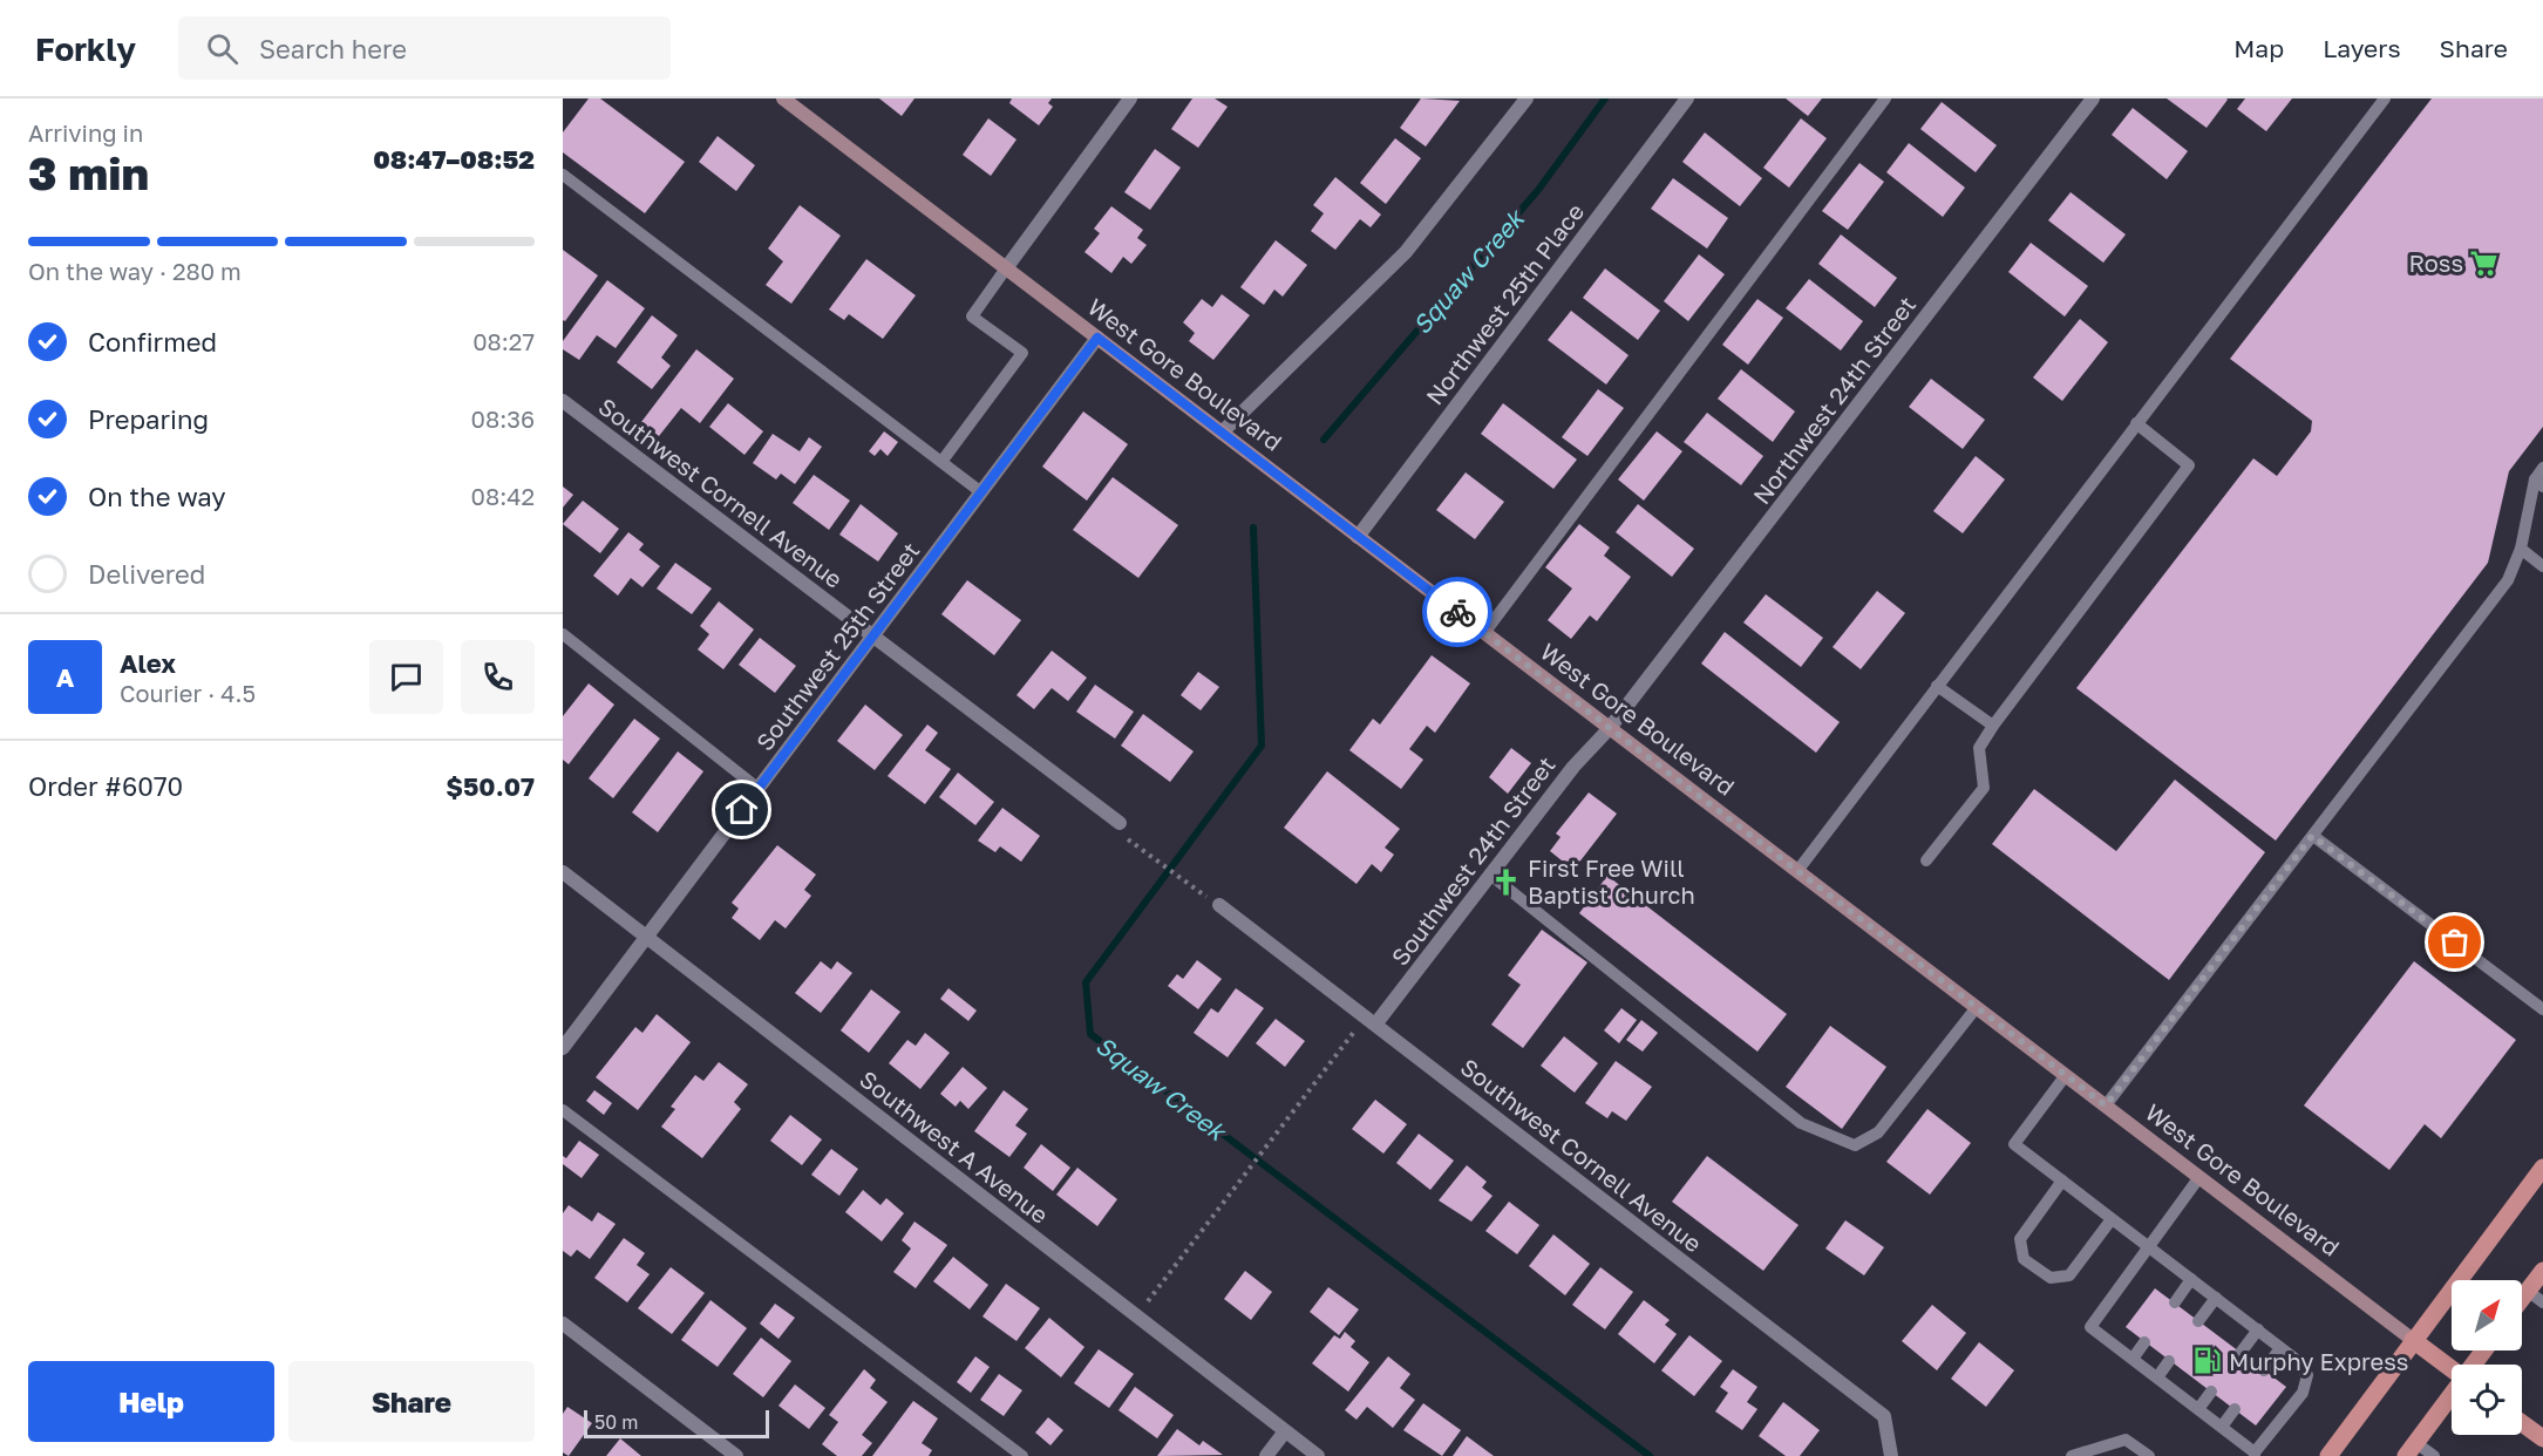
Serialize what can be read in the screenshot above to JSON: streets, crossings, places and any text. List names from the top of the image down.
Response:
{
  "streets": {
    "main road": ["West Gore Boulevard"],
    "street": [
      "Northwest 25th Place",
      "Northwest 24th Street",
      "Southwest Cornell Avenue",
      "Southwest 25th Street",
      "Southwest 24th Street",
      "Southwest A Avenue"
    ]
  },
  "crossings": [
    ["Northwest 25th Place", "West Gore Boulevard"],
    ["West Gore Boulevard", "Northwest 24th Street"],
    ["West Gore Boulevard", "Southwest 25th Street"],
    ["West Gore Boulevard", "Southwest 24th Street"],
    ["Northwest 24th Street", "Southwest 24th Street"],
    ["Southwest Cornell Avenue", "Southwest 25th Street"],
    ["Southwest Cornell Avenue", "Southwest 24th Street"],
    ["Southwest 25th Street", "Southwest A Avenue"]
  ],
  "water": ["Squaw Creek"],
  "places": {
    "supermarket": ["Ross"],
    "church": ["First Free Will Baptist Church"],
    "fuel station": ["Murphy Express"]
  },
  "scale_bar": "50 m",
  "north": "top right",
  "page": {
    "header": "Forkly",
    "search": "Search here",
    "nav": ["Map", "Layers", "Share"],
    "heading": ["3 min", "Arriving in", "08:47–08:52"],
    "panel": [
      "Alex",
      "Courier · 4.5",
      "Order #6070",
      "$50.07"
    ],
    "bar": "On the way · 280 m",
    "list": [
      ["Confirmed", "08:27"],
      ["Preparing", "08:36"],
      ["On the way", "08:42"],
      "Delivered"
    ],
    "round": "A",
    "buttons": ["Help", "Share"],
    "scale": "50 m"
  }
}
